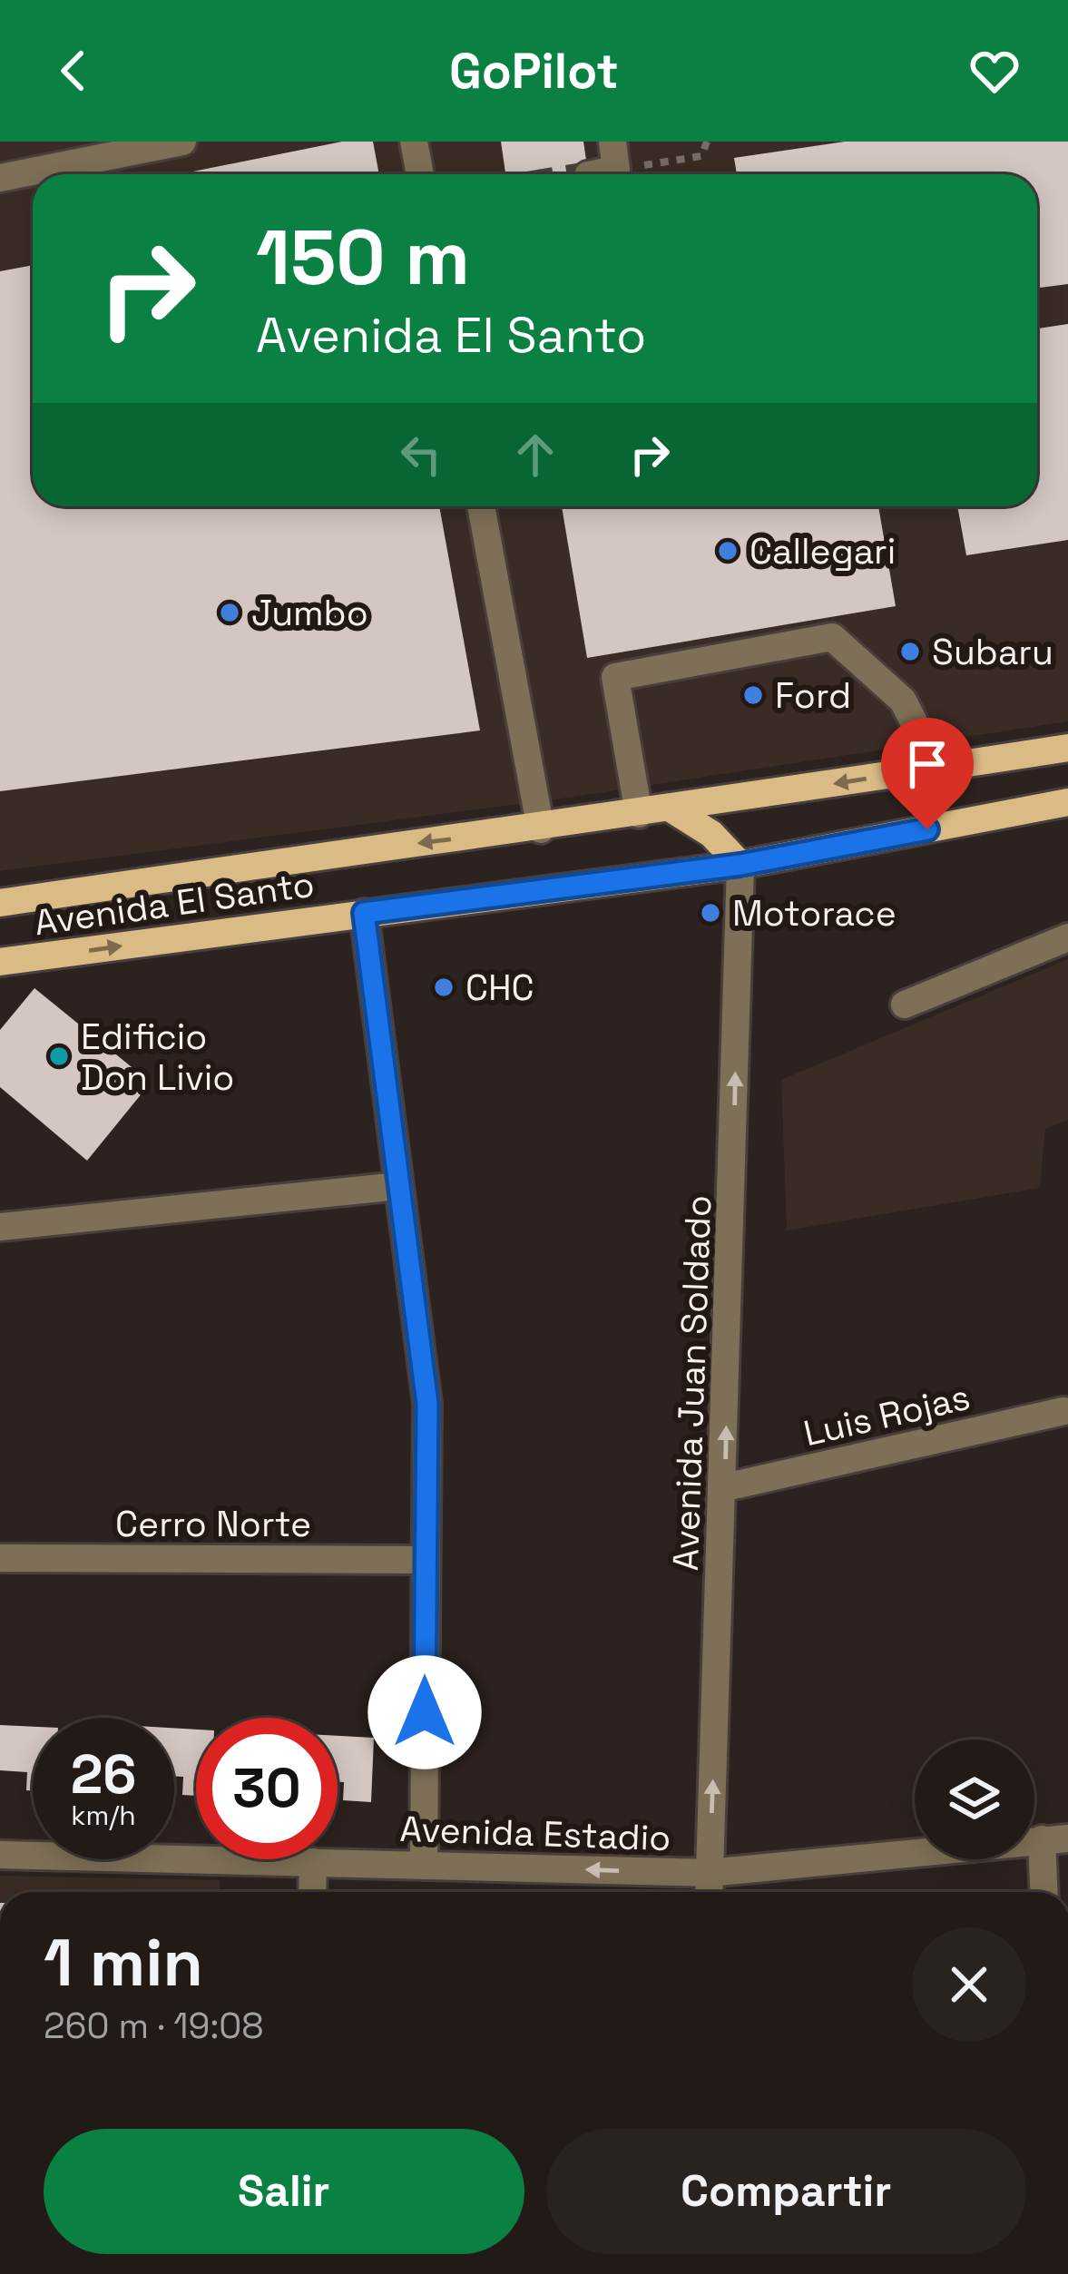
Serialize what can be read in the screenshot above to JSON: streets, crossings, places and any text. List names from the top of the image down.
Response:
{
  "streets": {
    "main road": ["Avenida El Santo"],
    "street": [
      "Avenida Juan Soldado",
      "Luis Rojas",
      "Cerro Norte",
      "Avenida Estadio"
    ]
  },
  "crossings": [
    ["Avenida El Santo", "Avenida Juan Soldado"],
    ["Avenida Juan Soldado", "Luis Rojas"],
    ["Avenida Juan Soldado", "Avenida Estadio"]
  ],
  "one_way": ["Avenida Juan Soldado"],
  "places": [
    "Callegari",
    "Jumbo",
    "Subaru",
    "Ford",
    "Motorace",
    "CHC",
    "Edificio Don Livio"
  ],
  "page": {
    "header": "GoPilot",
    "turn": ["150 m", "Avenida El Santo"],
    "speed": "26 km/h",
    "limit": "30",
    "heading": ["1 min", "260 m · 19:08"],
    "buttons": ["Salir", "Compartir"]
  }
}
